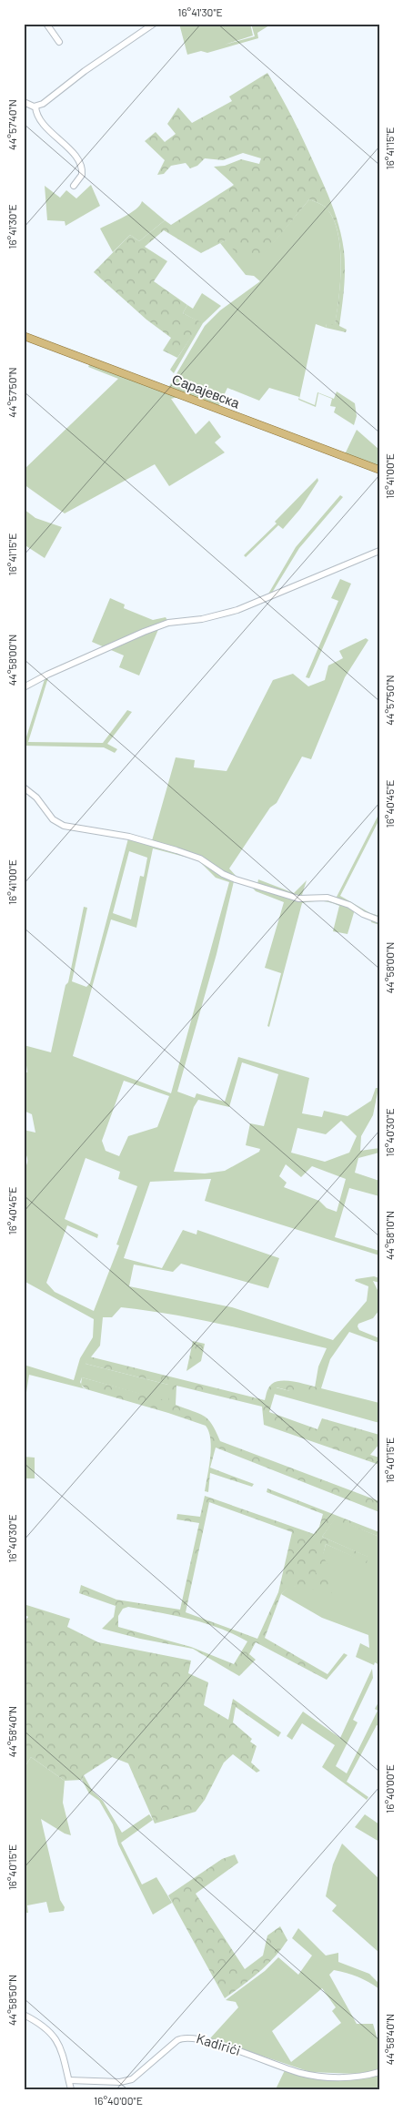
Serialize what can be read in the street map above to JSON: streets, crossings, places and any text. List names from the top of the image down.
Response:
{
  "streets": {
    "main road": ["Сарајевска"],
    "street": ["Kadirići"]
  },
  "coordinates": [
    "16°41'30\"E",
    "44°57'40\"N",
    "16°41'15\"E",
    "44°57'50\"N",
    "16°41'00\"E",
    "44°58'00\"N",
    "16°40'45\"E",
    "16°40'30\"E",
    "44°58'10\"N",
    "16°40'15\"E",
    "44°58'40\"N",
    "16°40'00\"E",
    "44°58'50\"N"
  ]
}
